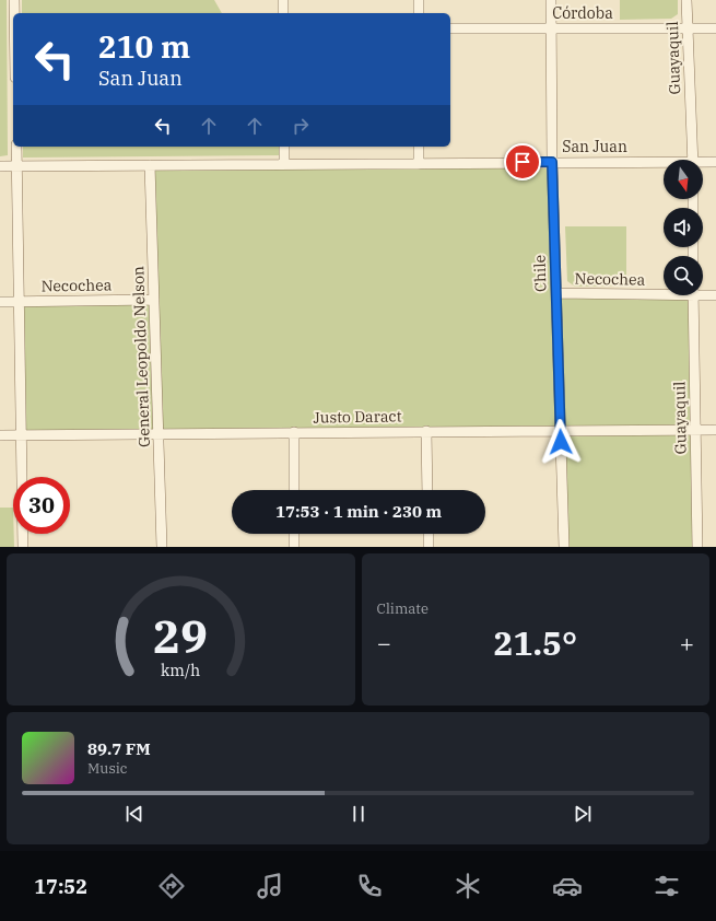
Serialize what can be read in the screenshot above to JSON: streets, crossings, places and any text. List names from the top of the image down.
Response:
{
  "streets": {
    "street": [
      "Córdoba",
      "Guayaquil",
      "San Juan",
      "Chile",
      "Necochea",
      "General Leopoldo Nelson",
      "Justo Daract"
    ]
  },
  "crossings": [
    ["Córdoba", "Guayaquil"],
    ["Córdoba", "Chile"],
    ["Guayaquil", "Justo Daract"],
    ["San Juan", "Chile"],
    ["San Juan", "General Leopoldo Nelson"],
    ["Chile", "Necochea"],
    ["Chile", "Justo Daract"],
    ["Necochea", "General Leopoldo Nelson"],
    ["General Leopoldo Nelson", "Justo Daract"]
  ],
  "north": "bottom",
  "page": {
    "turn": ["210 m", "San Juan"],
    "limit": "30",
    "trip": "17:53 · 1 min · 230 m",
    "tile": "Climate",
    "heat": ["−", "21.5°", "+"],
    "song": ["89.7 FM", "Music"],
    "tabs": "17:52",
    "gauge": ["29", "km/h"]
  }
}
